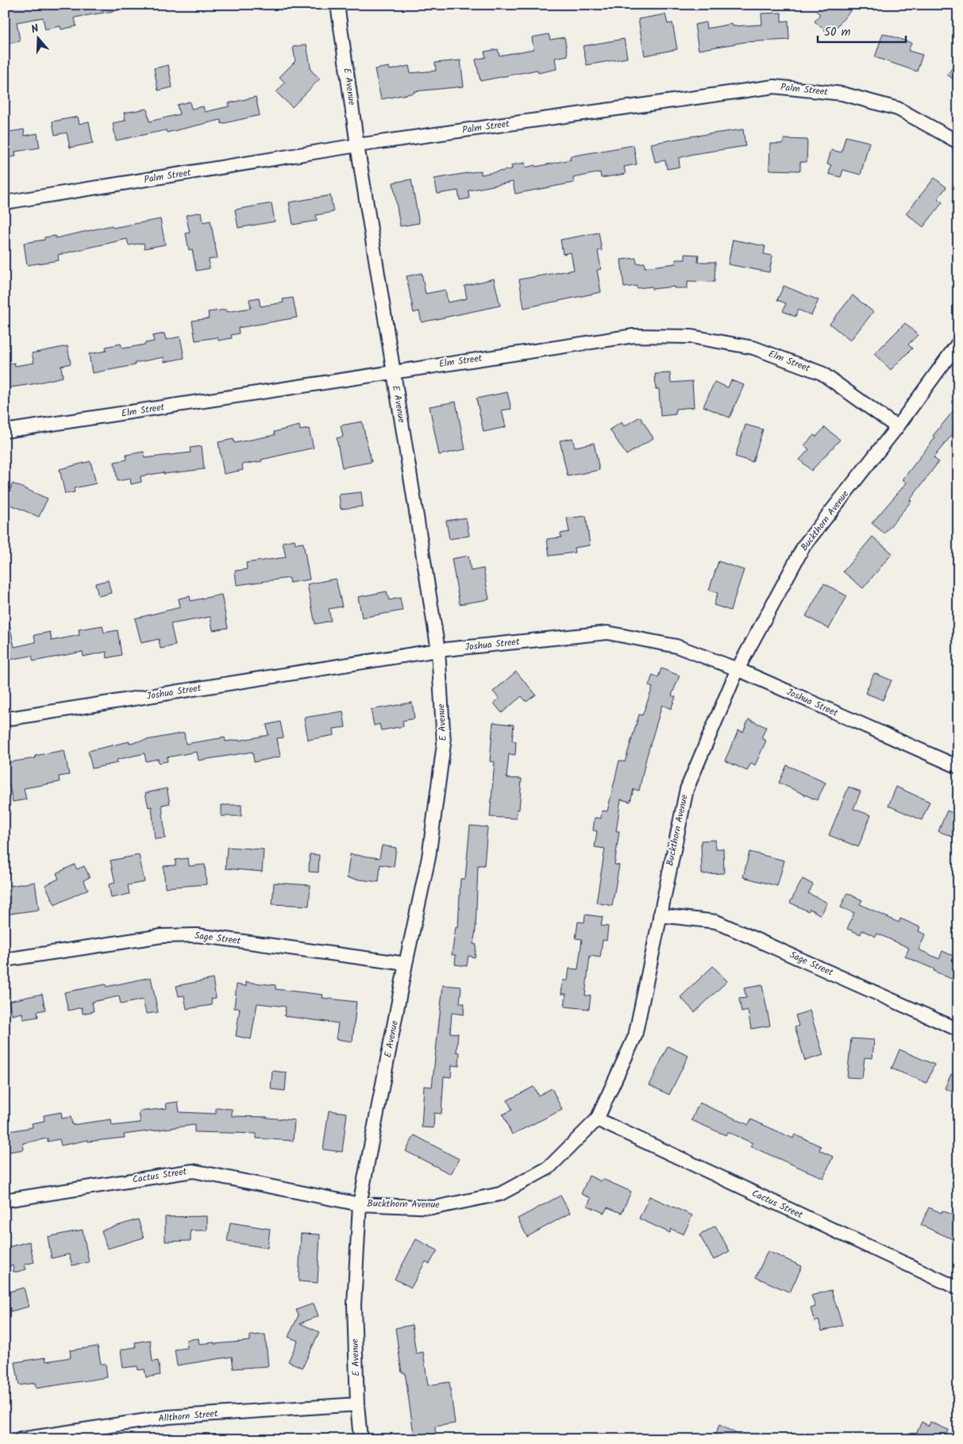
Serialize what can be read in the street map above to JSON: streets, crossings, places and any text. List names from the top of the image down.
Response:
{
  "streets": {
    "street": [
      "E Avenue",
      "Palm Street",
      "Elm Street",
      "Buckthorn Avenue",
      "Joshua Street",
      "Sage Street",
      "Cactus Street",
      "Allthorn Street"
    ]
  },
  "crossings": [
    ["E Avenue", "Palm Street"],
    ["E Avenue", "Elm Street"],
    ["E Avenue", "Buckthorn Avenue"],
    ["E Avenue", "Joshua Street"],
    ["E Avenue", "Sage Street"],
    ["E Avenue", "Cactus Street"],
    ["E Avenue", "Allthorn Street"],
    ["Elm Street", "Buckthorn Avenue"],
    ["Buckthorn Avenue", "Joshua Street"],
    ["Buckthorn Avenue", "Sage Street"],
    ["Buckthorn Avenue", "Cactus Street"]
  ],
  "scale_bar": "50 m",
  "north": "top"
}
